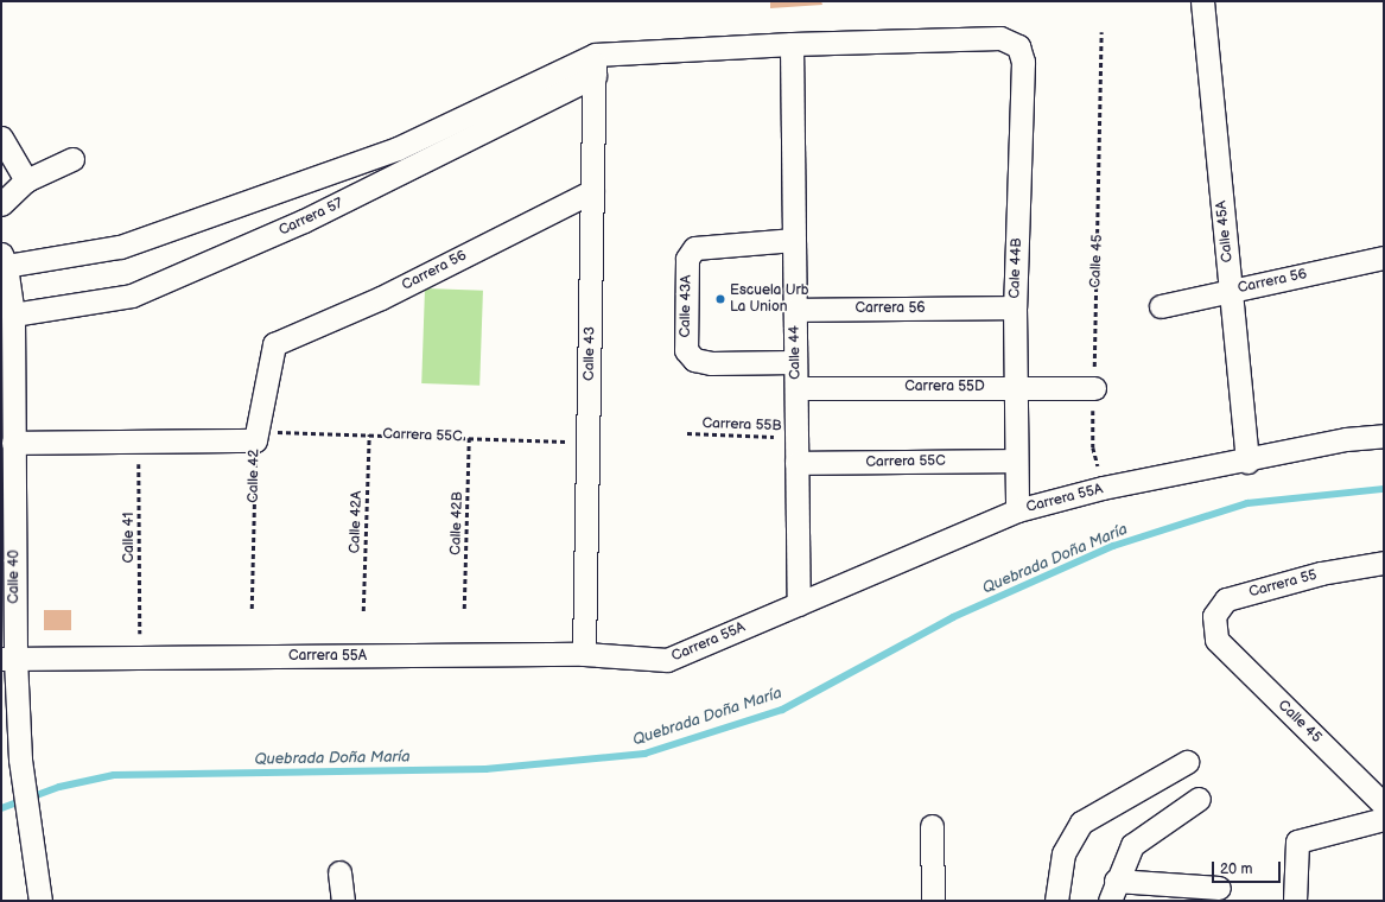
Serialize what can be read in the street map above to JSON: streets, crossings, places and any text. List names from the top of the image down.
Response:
{
  "streets": {
    "street": [
      "Carrera 57",
      "Calle 45A",
      "Calle 45",
      "Cale 44B",
      "Carrera 56",
      "Calle 43A",
      "Calle 44",
      "Calle 43",
      "Carrera 55D",
      "Carrera 55C",
      "Calle 42",
      "Carrera 55A",
      "Calle 40",
      "Carrera 55"
    ],
    "path": [
      "Carrera 55B",
      "Calle 42A",
      "Calle 42B",
      "Calle 41"
    ]
  },
  "crossings": [
    ["Carrera 57", "Calle 43"],
    ["Carrera 57", "Calle 40"],
    ["Calle 45A", "Carrera 56"],
    ["Calle 45A", "Carrera 55A"],
    ["Calle 45", "Carrera 55D"],
    ["Calle 45", "Carrera 55A"],
    ["Calle 45", "Carrera 55"],
    ["Cale 44B", "Carrera 56"],
    ["Cale 44B", "Calle 44"],
    ["Cale 44B", "Carrera 55D"],
    ["Cale 44B", "Carrera 55C"],
    ["Cale 44B", "Carrera 55A"],
    ["Carrera 56", "Calle 44"],
    ["Carrera 56", "Calle 43"],
    ["Carrera 56", "Calle 42"],
    ["Calle 43A", "Calle 44"],
    ["Calle 44", "Carrera 55D"],
    ["Calle 44", "Carrera 55B"],
    ["Calle 44", "Carrera 55C"],
    ["Calle 44", "Carrera 55A"],
    ["Calle 43", "Carrera 55C"],
    ["Calle 43", "Carrera 55A"],
    ["Carrera 55C", "Calle 42"],
    ["Carrera 55C", "Calle 42A"],
    ["Carrera 55C", "Calle 42B"],
    ["Carrera 55A", "Calle 40"]
  ],
  "water": ["Quebrada Doña María"],
  "places": ["Escuela Urb La Union"],
  "scale_bar": "20 m"
}
